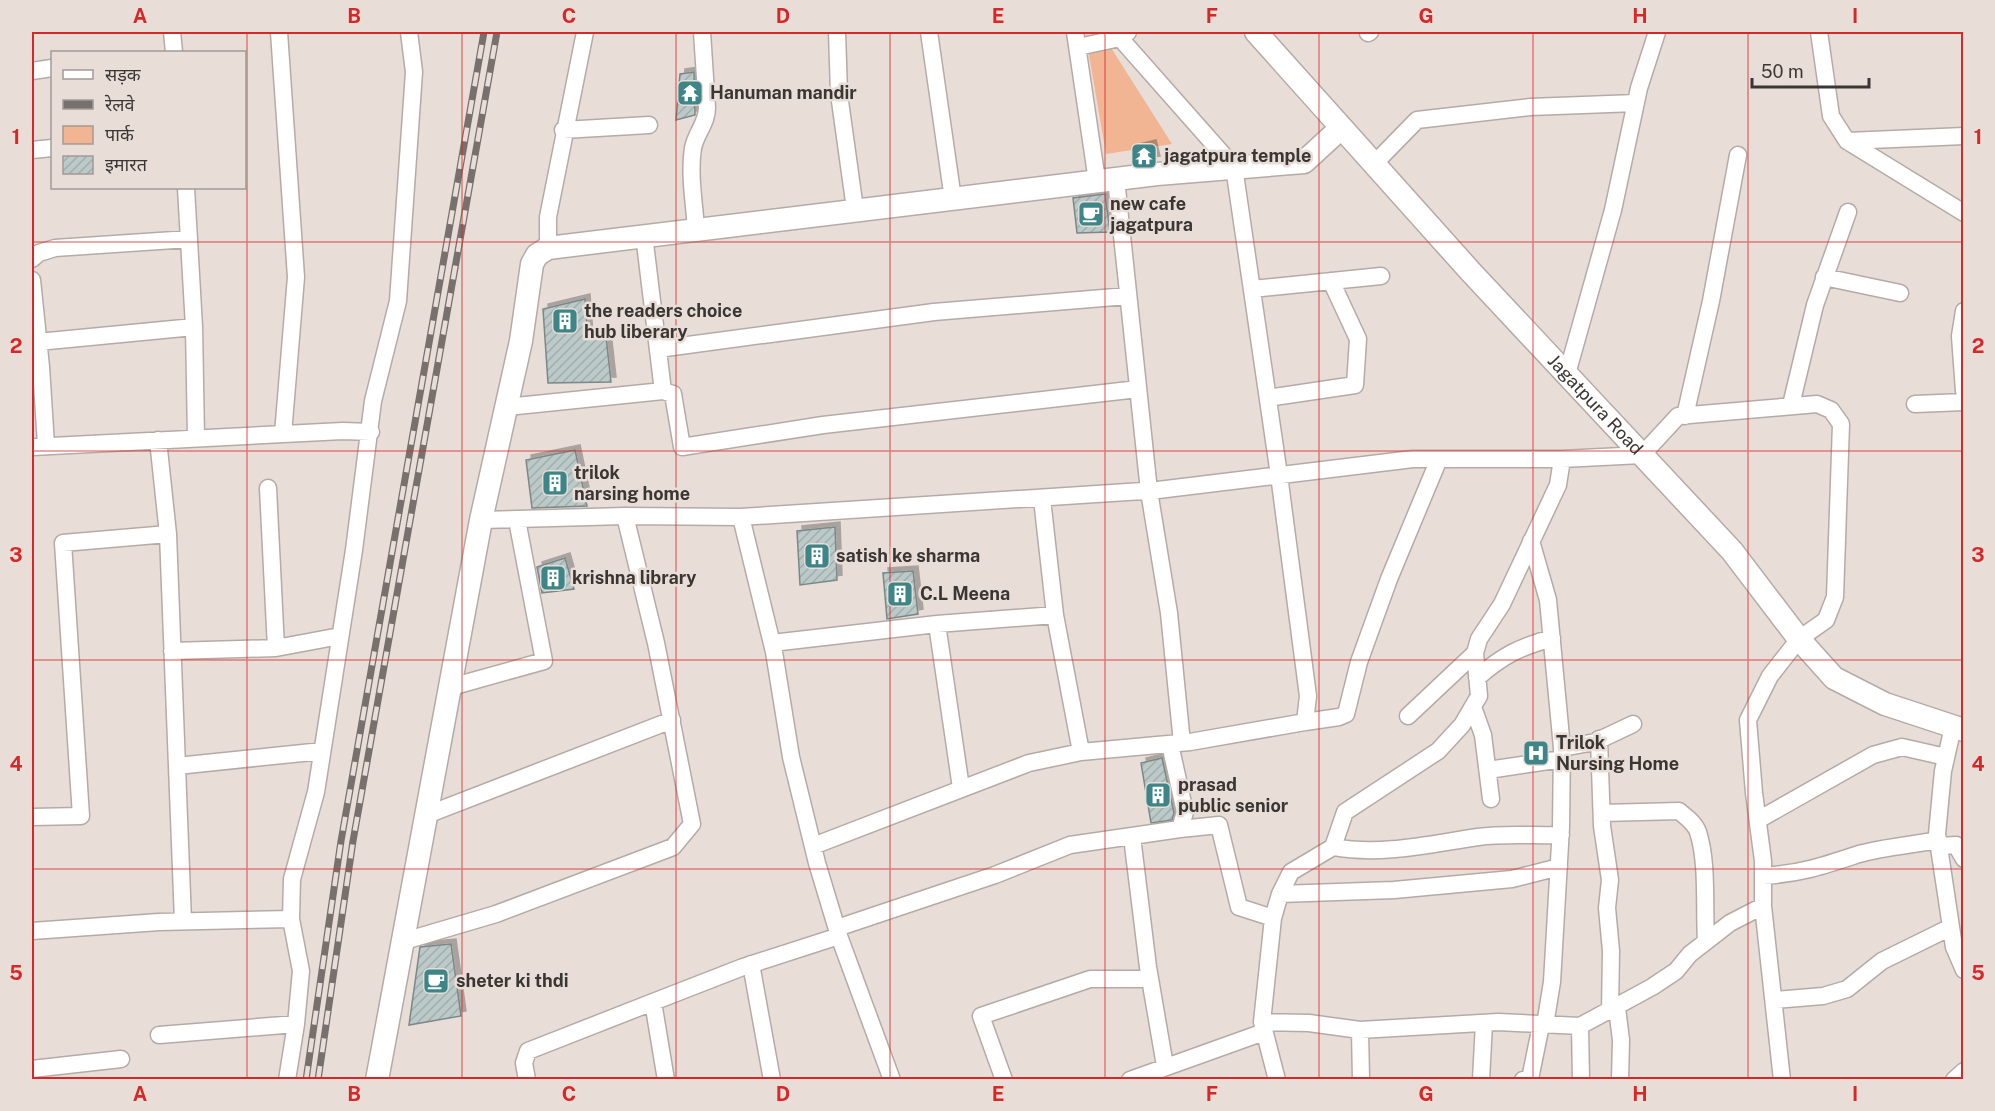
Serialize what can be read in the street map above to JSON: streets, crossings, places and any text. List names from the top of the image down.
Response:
{
  "streets": {
    "street": ["Jagatpura Road"]
  },
  "places": {
    "temple": ["Hanuman mandir", "jagatpura temple"],
    "cafe": ["new cafe jagatpura", "sheter ki thdi"],
    "building": [
      "the readers choice hub liberary",
      "trilok narsing home",
      "satish ke sharma",
      "krishna library",
      "C.L Meena",
      "prasad public senior"
    ],
    "hospital": ["Trilok Nursing Home"]
  },
  "legend": [
    "सड़क",
    "रेलवे",
    "पार्क",
    "इमारत"
  ],
  "scale_bar": "50 m",
  "grid": {
    "columns": [
      "A",
      "B",
      "C",
      "D",
      "E",
      "F",
      "G",
      "H",
      "I"
    ],
    "rows": [
      "1",
      "2",
      "3",
      "4",
      "5"
    ]
  }
}
